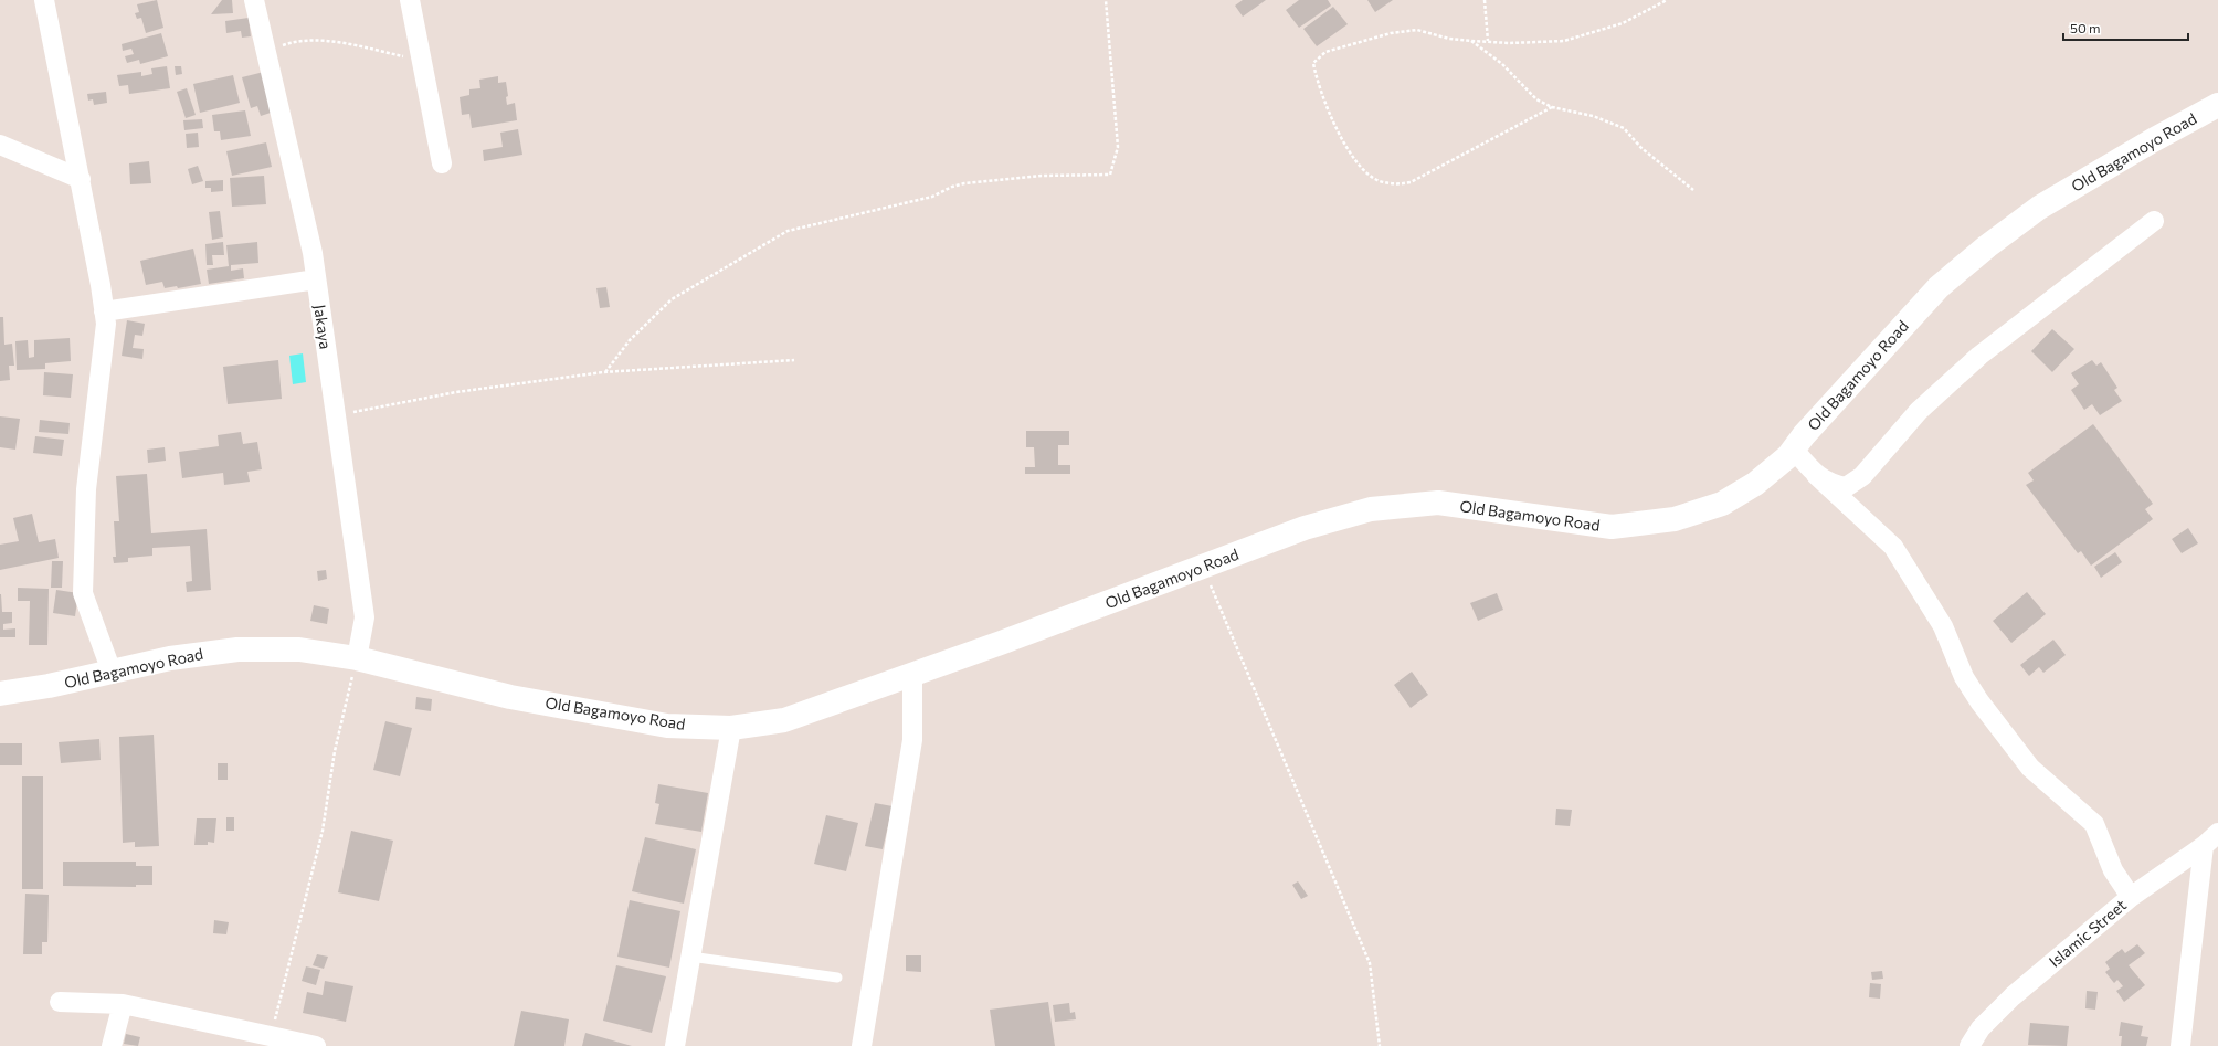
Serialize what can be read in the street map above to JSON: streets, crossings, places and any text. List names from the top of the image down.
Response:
{
  "streets": {
    "street": ["Old Bagamoyo Road", "Jakaya", "Islamic Street"]
  },
  "crossings": [
    ["Old Bagamoyo Road", "Jakaya"]
  ],
  "scale_bar": "50 m"
}
